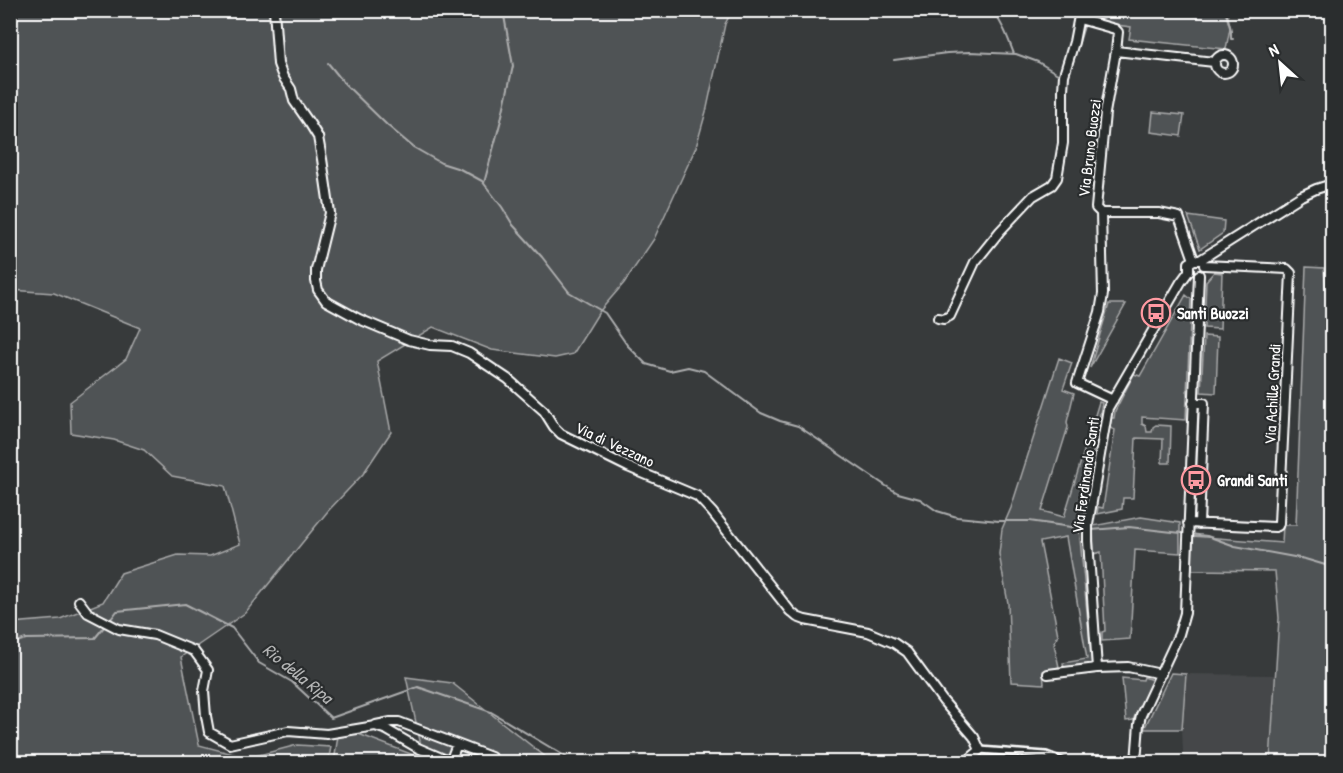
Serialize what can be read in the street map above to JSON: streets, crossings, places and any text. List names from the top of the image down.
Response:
{
  "streets": {
    "street": [
      "Via Bruno Buozzi",
      "Via Achille Grandi",
      "Via di Vezzano",
      "Via Ferdinando Santi"
    ]
  },
  "crossings": [
    ["Via Bruno Buozzi", "Via Ferdinando Santi"],
    ["Via Achille Grandi", "Via Ferdinando Santi"]
  ],
  "water": ["Rio della Ripa"],
  "places": {
    "bus stop": ["Santi Buozzi", "Grandi Santi"]
  },
  "north": "top left"
}
